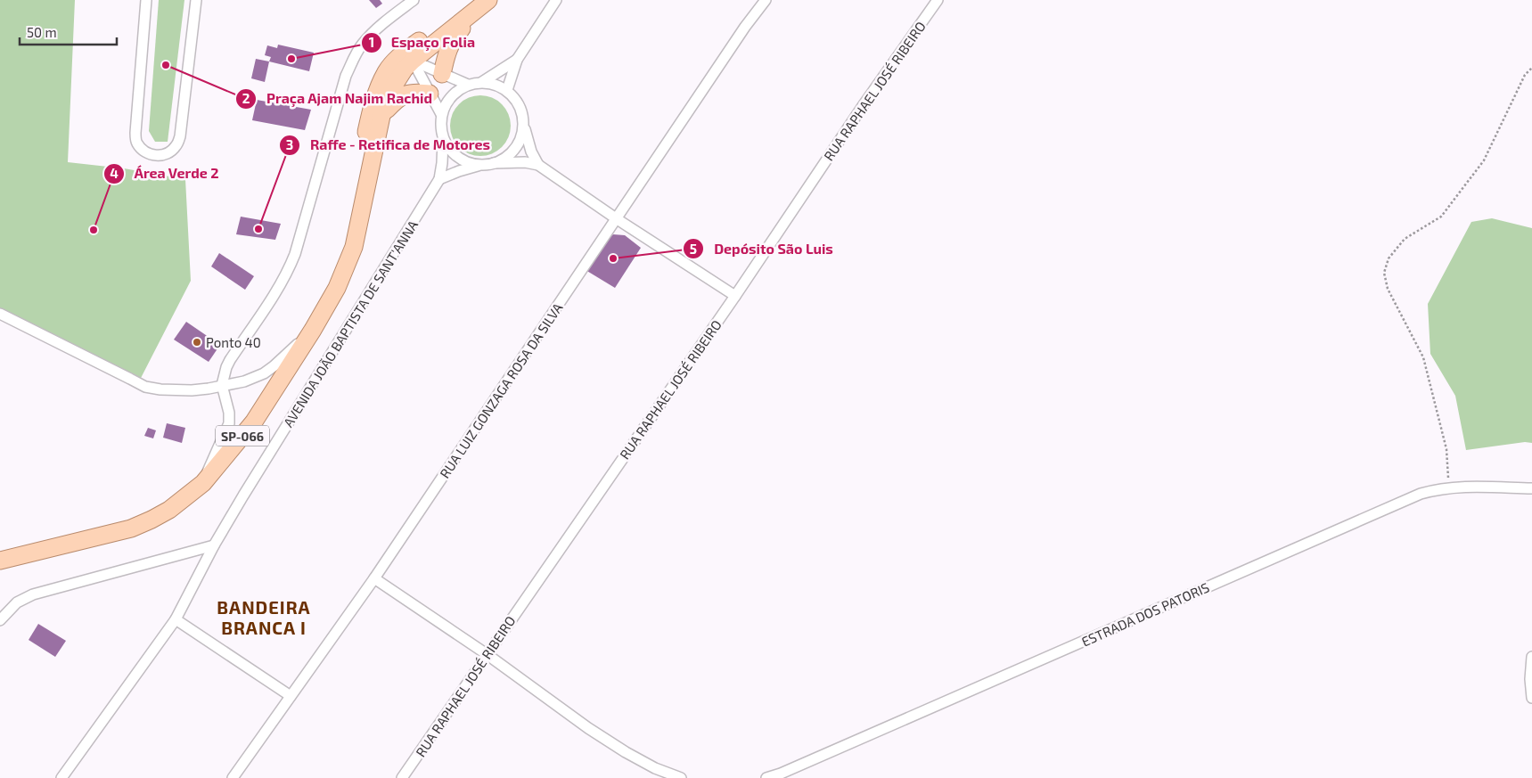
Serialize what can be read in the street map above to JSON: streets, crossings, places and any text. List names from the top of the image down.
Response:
{
  "streets": {
    "main road": ["SP-066"],
    "street": [
      "RUA RAPHAEL JOSÉ RIBEIRO",
      "AVENIDA JOÃO BAPTISTA DE SANT'ANNA",
      "RUA LUIZ GONZAGA ROSA DA SILVA",
      "ESTRADA DOS PATORIS"
    ]
  },
  "districts": ["BANDEIRA BRANCA I"],
  "places": [
    "Espaço Folia",
    "Praça Ajam Najim Rachid",
    "Raffe - Retifica de Motores",
    "Área Verde 2",
    "Depósito São Luis",
    "Ponto 40"
  ],
  "scale_bar": "50 m"
}
